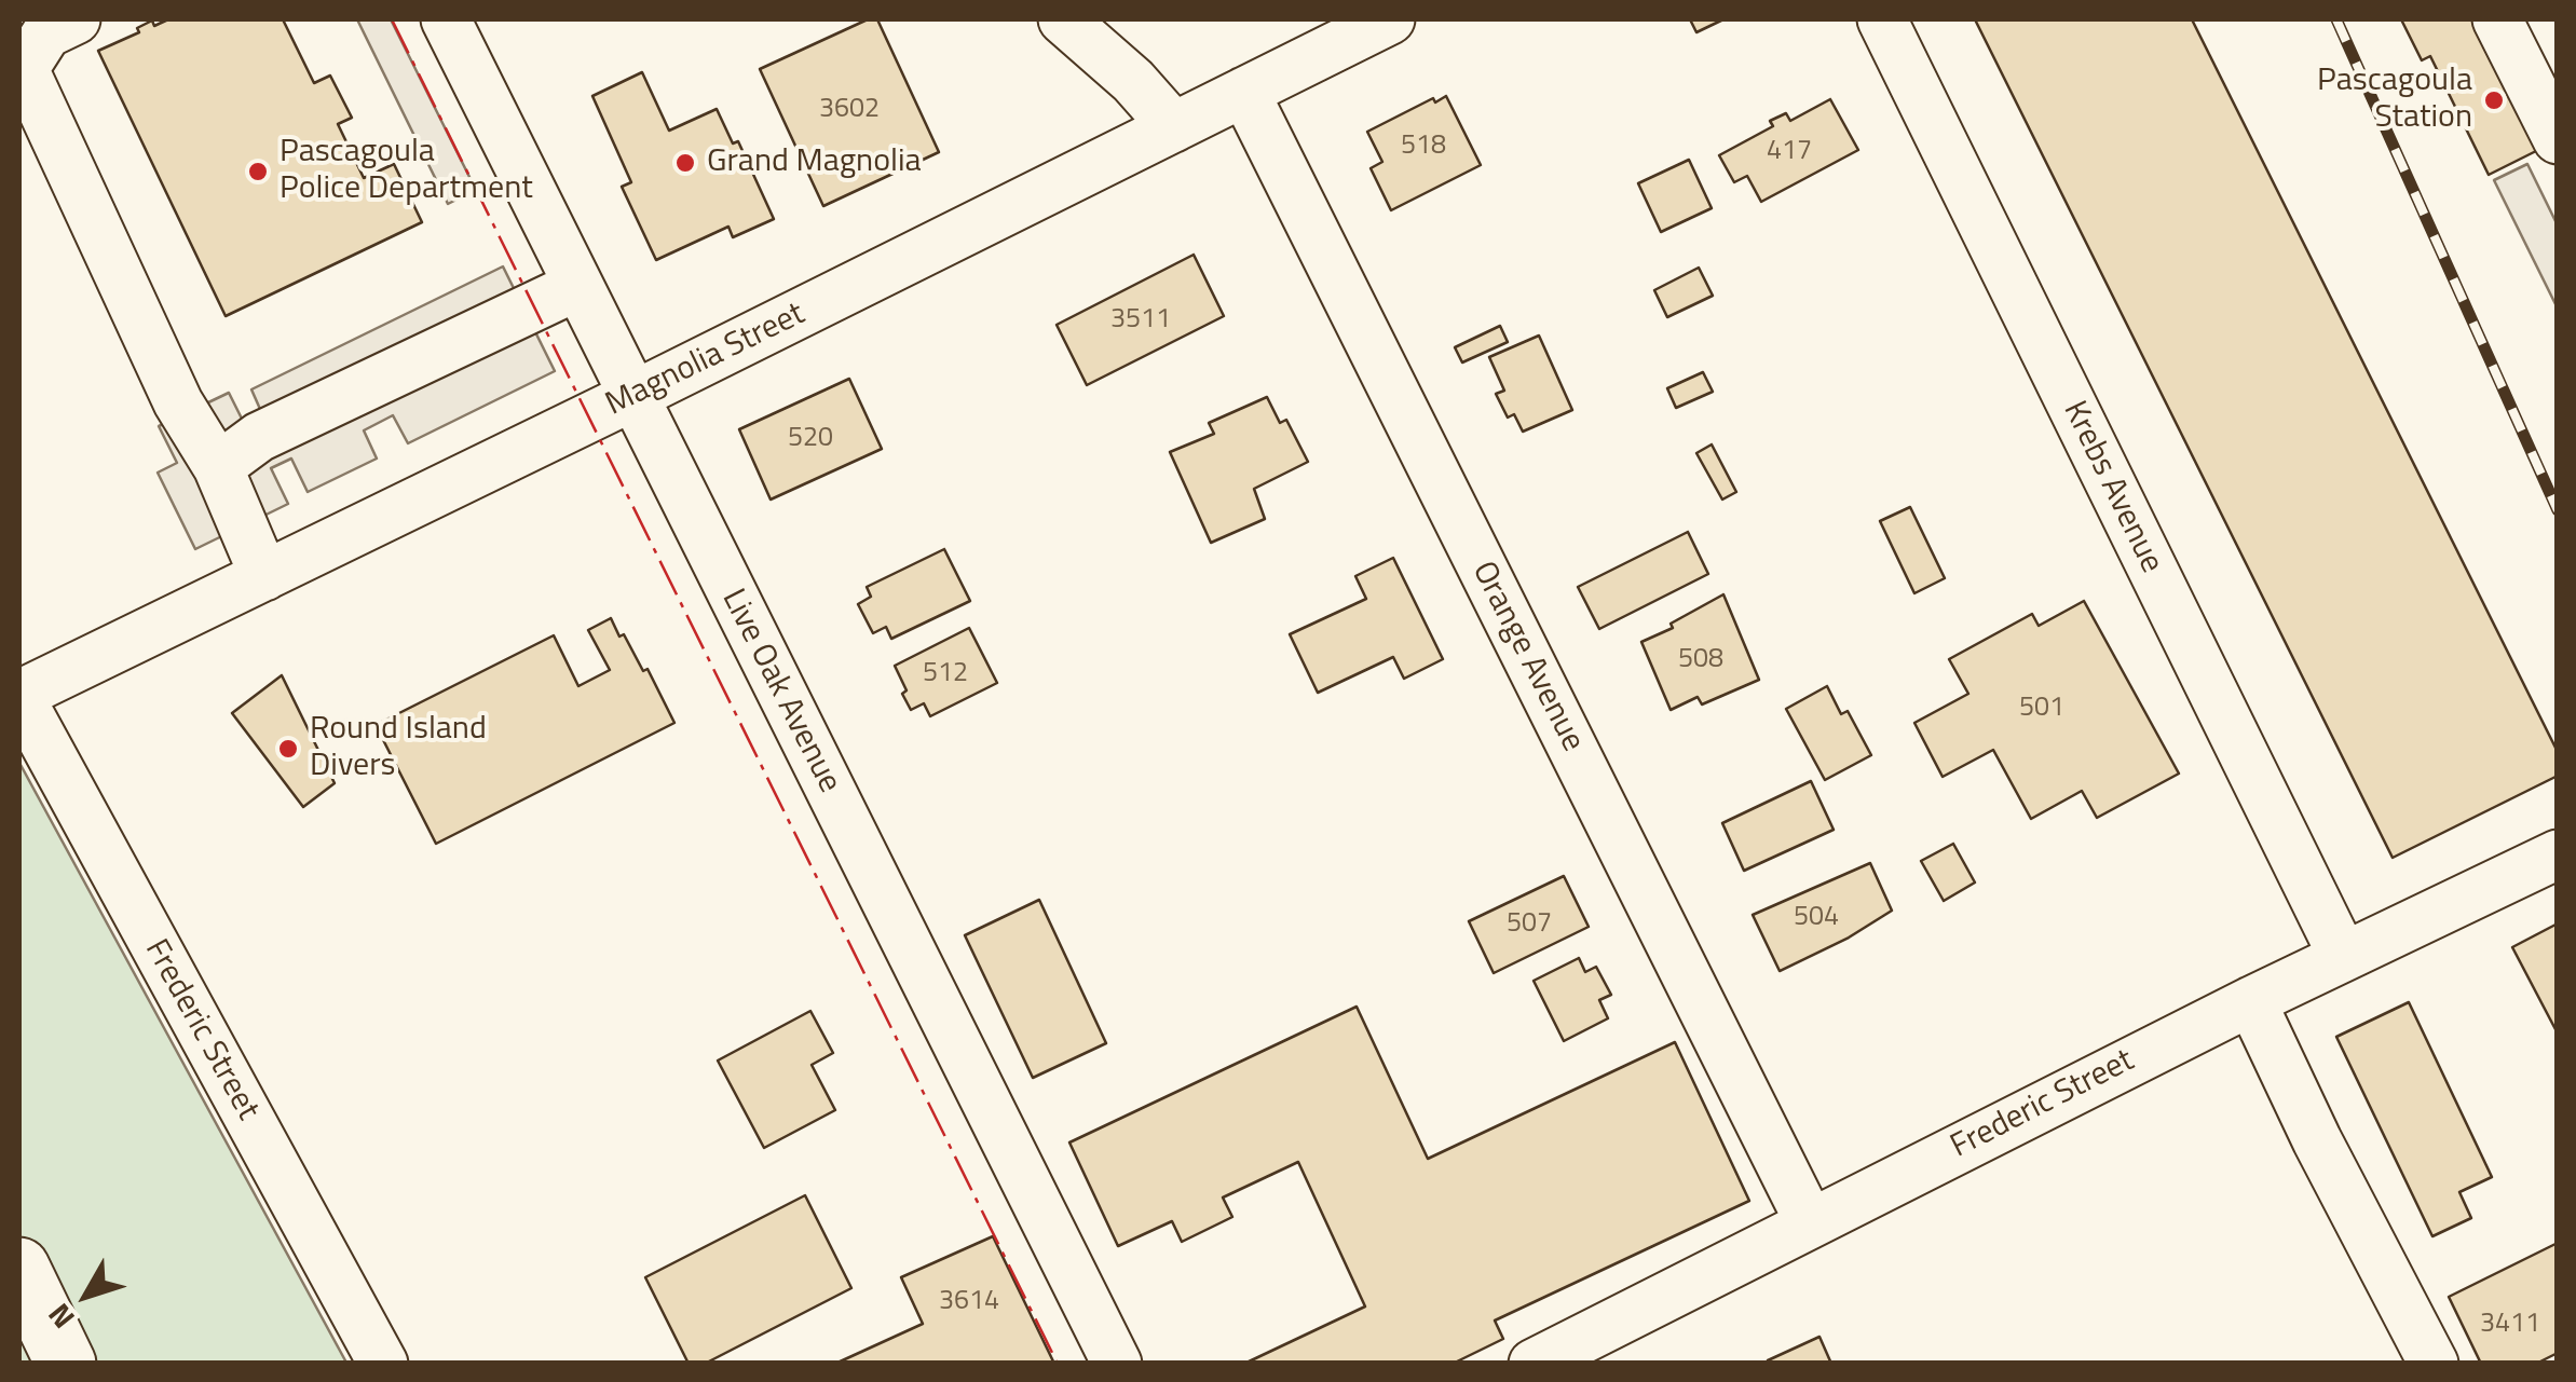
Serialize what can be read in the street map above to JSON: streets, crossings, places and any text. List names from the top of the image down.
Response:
{
  "streets": {
    "street": [
      "Magnolia Street",
      "Krebs Avenue",
      "Orange Avenue",
      "Live Oak Avenue",
      "Frederic Street"
    ]
  },
  "crossings": [
    ["Magnolia Street", "Orange Avenue"],
    ["Magnolia Street", "Live Oak Avenue"],
    ["Magnolia Street", "Frederic Street"],
    ["Krebs Avenue", "Frederic Street"],
    ["Orange Avenue", "Frederic Street"]
  ],
  "places": [
    "Pascagoula Station",
    "Grand Magnolia",
    "Pascagoula Police Department",
    "Round Island Divers"
  ],
  "house_numbers": [
    "3602",
    "518",
    "417",
    "3511",
    "520",
    "508",
    "512",
    "501",
    "504",
    "507",
    "3614",
    "3411"
  ],
  "north": "bottom left"
}
